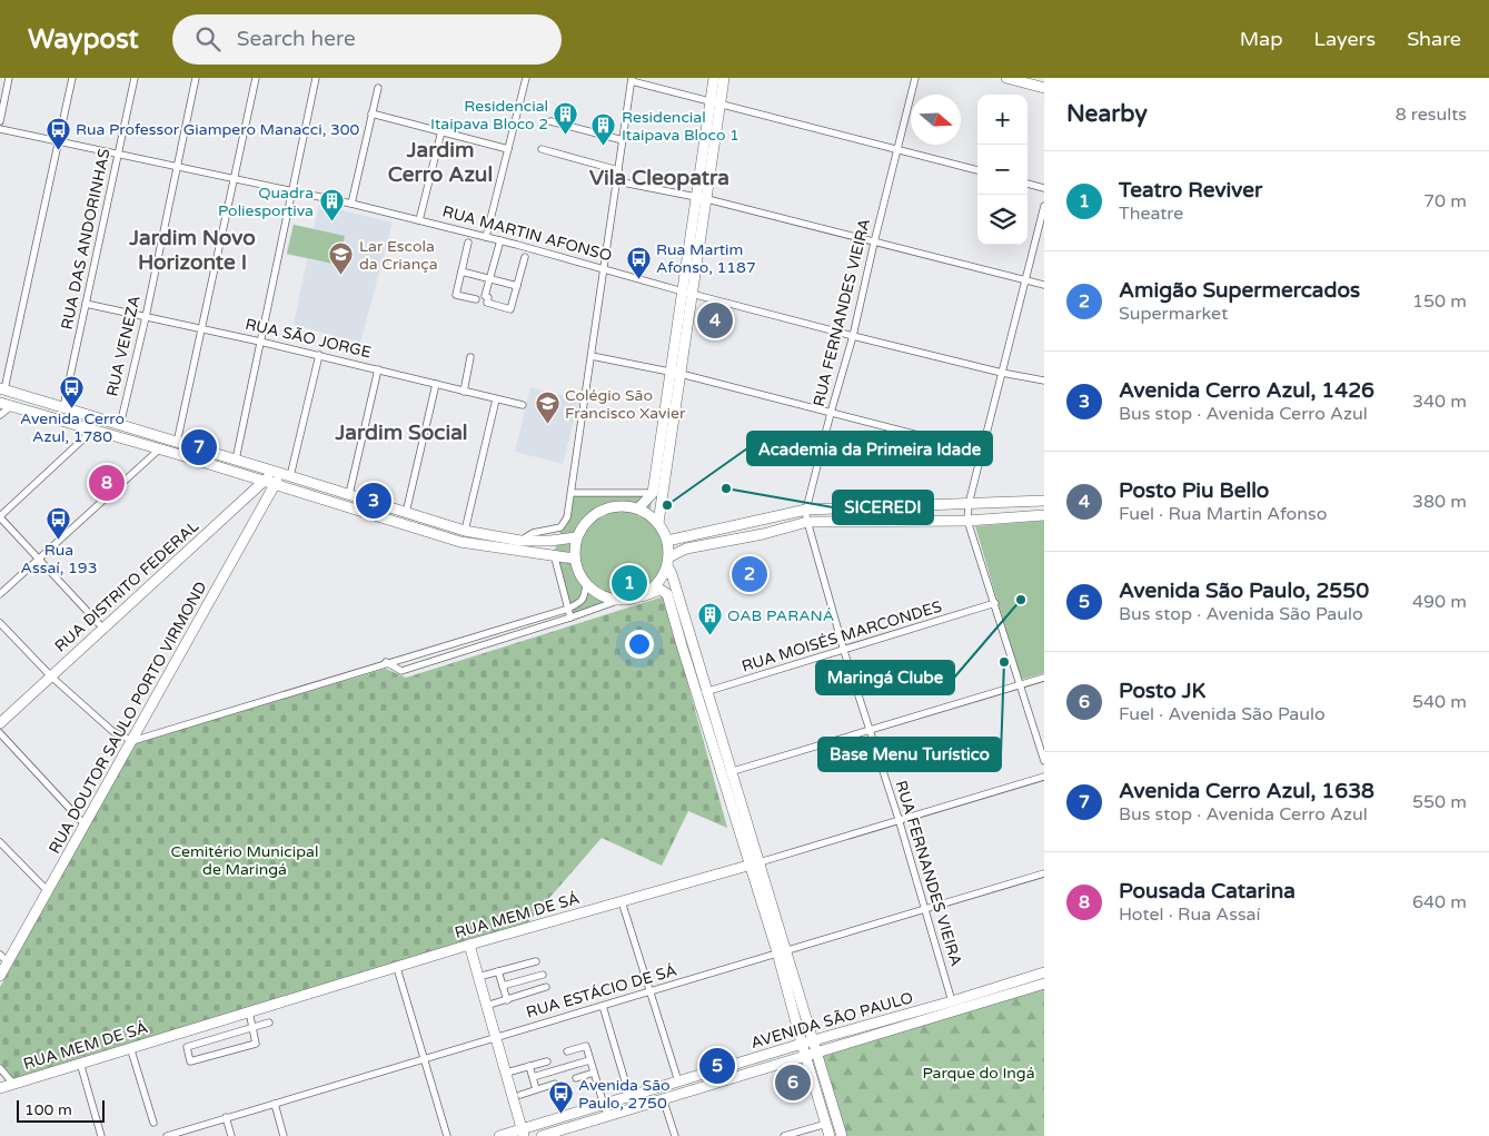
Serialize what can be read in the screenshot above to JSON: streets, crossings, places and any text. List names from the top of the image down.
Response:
{
  "streets": {
    "main road": [
      "RUA DISTRITO FEDERAL",
      "RUA DOUTOR SAULO PORTO VIRMOND",
      "RUA MEM DE SÁ",
      "AVENIDA SÃO PAULO"
    ],
    "street": [
      "RUA MARTIN AFONSO",
      "RUA DAS ANDORINHAS",
      "RUA FERNANDES VIEIRA",
      "RUA SÃO JORGE",
      "RUA VENEZA",
      "RUA MOISÉS MARCONDES",
      "RUA ESTÁCIO DE SÁ"
    ]
  },
  "crossings": [
    ["RUA MARTIN AFONSO", "RUA DAS ANDORINHAS"],
    ["RUA MARTIN AFONSO", "RUA FERNANDES VIEIRA"],
    ["RUA MARTIN AFONSO", "RUA VENEZA"],
    ["RUA DAS ANDORINHAS", "RUA SÃO JORGE"],
    ["RUA FERNANDES VIEIRA", "RUA MOISÉS MARCONDES"],
    ["RUA FERNANDES VIEIRA", "RUA MEM DE SÁ"],
    ["RUA FERNANDES VIEIRA", "RUA ESTÁCIO DE SÁ"],
    ["RUA FERNANDES VIEIRA", "AVENIDA SÃO PAULO"],
    ["RUA SÃO JORGE", "RUA VENEZA"],
    ["RUA DISTRITO FEDERAL", "RUA DOUTOR SAULO PORTO VIRMOND"]
  ],
  "districts": [
    "Jardim Cerro Azul",
    "Vila Cleopatra",
    "Jardim Novo Horizonte I",
    "Jardim Social"
  ],
  "parks": ["Cemitério Municipal de Maringá", "Parque do Ingá"],
  "places": {
    "building": [
      "Residencial Itaipava Bloco 2",
      "Residencial Itaipava Bloco 1",
      "Quadra Poliesportiva",
      "OAB PARANÁ"
    ],
    "bus stop": [
      "Rua Professor Giampero Manacci, 300",
      "Rua Martim Afonso, 1187",
      "Avenida Cerro Azul, 1780",
      "Rua Assaí, 193",
      "Avenida São Paulo, 2750"
    ],
    "school or university": ["Lar Escola da Criança", "Colégio São Francisco Xavier"],
    "other": [
      "SICEREDI",
      "Academia da Primeira Idade",
      "Maringá Clube",
      "Base Menu Turístico"
    ]
  },
  "scale_bar": "100 m",
  "north": "right",
  "page": {
    "header": "Waypost",
    "search": "Search here",
    "nav": ["Map", "Layers", "Share"],
    "heading": ["Nearby", "8 results"],
    "map_buttons": ["+", "−"],
    "list": [
      {
        "mark": "1",
        "name": "Teatro Reviver",
        "note": "Theatre",
        "value": "70 m"
      },
      {
        "mark": "2",
        "name": "Amigão Supermercados",
        "note": "Supermarket",
        "value": "150 m"
      },
      {
        "mark": "3",
        "name": "Avenida Cerro Azul, 1426",
        "note": "Bus stop · Avenida Cerro Azul",
        "value": "340 m"
      },
      {
        "mark": "4",
        "name": "Posto Piu Bello",
        "note": "Fuel · Rua Martin Afonso",
        "value": "380 m"
      },
      {
        "mark": "5",
        "name": "Avenida São Paulo, 2550",
        "note": "Bus stop · Avenida São Paulo",
        "value": "490 m"
      },
      {
        "mark": "6",
        "name": "Posto JK",
        "note": "Fuel · Avenida São Paulo",
        "value": "540 m"
      },
      {
        "mark": "7",
        "name": "Avenida Cerro Azul, 1638",
        "note": "Bus stop · Avenida Cerro Azul",
        "value": "550 m"
      },
      {
        "mark": "8",
        "name": "Pousada Catarina",
        "note": "Hotel · Rua Assaí",
        "value": "640 m"
      }
    ],
    "pins": [
      "4",
      "7",
      "8",
      "3",
      "2",
      "1",
      "5",
      "6"
    ],
    "scale": "100 m"
  }
}
